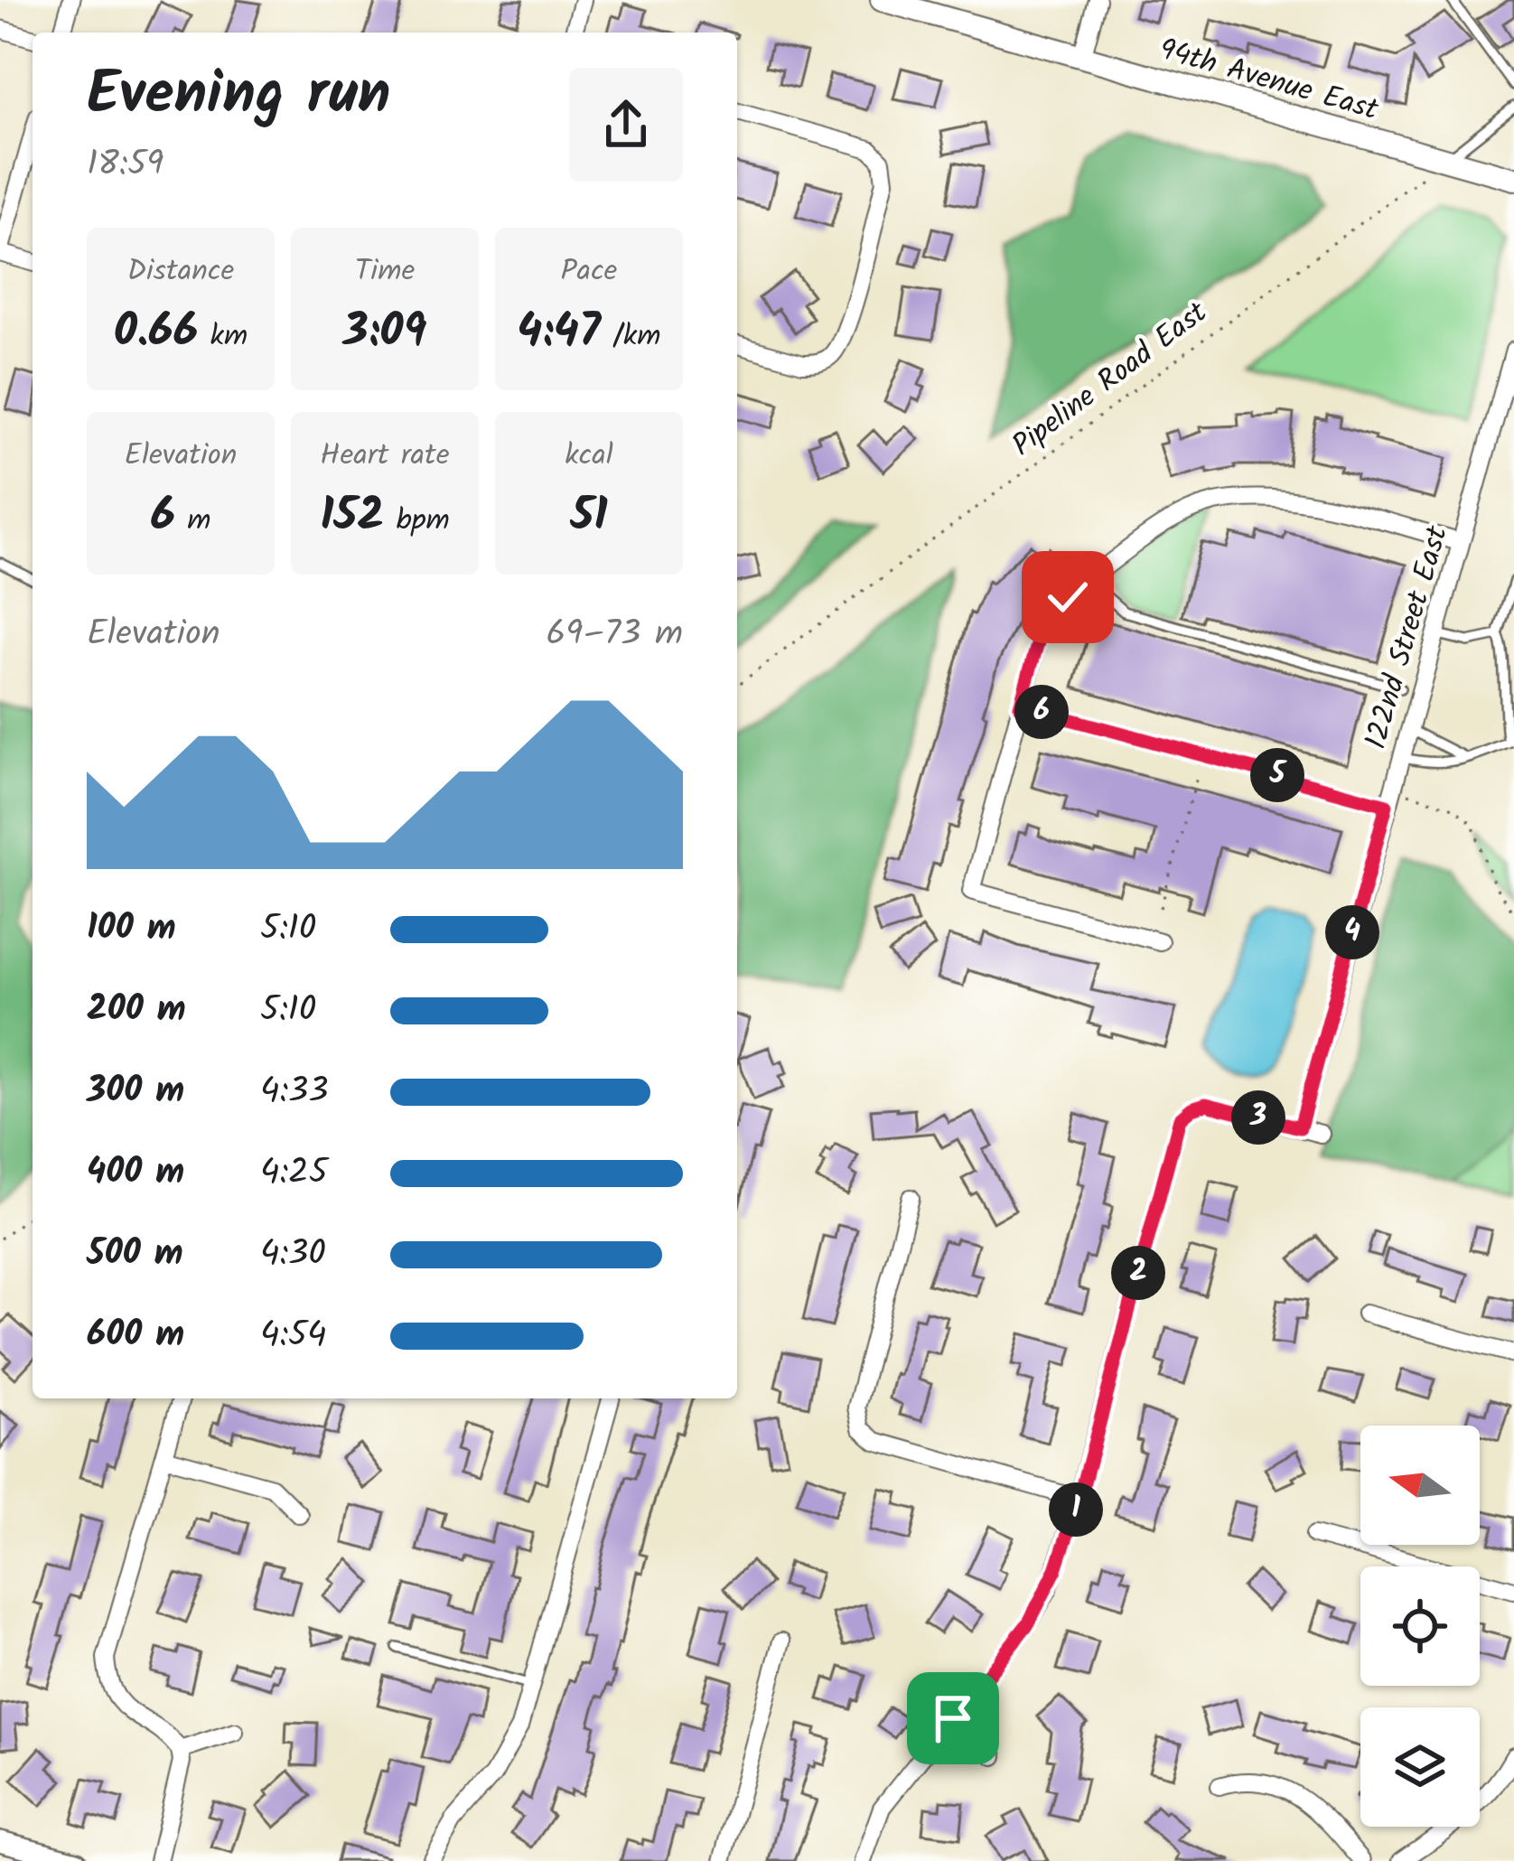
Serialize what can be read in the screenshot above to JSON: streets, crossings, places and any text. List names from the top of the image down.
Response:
{
  "streets": {
    "main road": ["94th Avenue East"],
    "street": ["122nd Street East"],
    "path": ["Pipeline Road East"]
  },
  "crossings": [
    ["94th Avenue East", "Pipeline Road East"]
  ],
  "north": "left",
  "page": {
    "heading": ["Evening run", "18:59"],
    "stats": [
      ["Distance", "0.66 km"],
      ["Time", "3:09"],
      ["Pace", "4:47 /km"],
      ["Elevation", "6 m"],
      ["Heart rate", "152 bpm"],
      ["kcal", "51"]
    ],
    "chart": ["Elevation", "69–73 m"],
    "pins": [
      "6",
      "5",
      "4",
      "3",
      "2",
      "1"
    ],
    "list": [
      {
        "name": "100 m",
        "note": "5:10"
      },
      {
        "name": "200 m",
        "note": "5:10"
      },
      {
        "name": "300 m",
        "note": "4:33"
      },
      {
        "name": "400 m",
        "note": "4:25"
      },
      {
        "name": "500 m",
        "note": "4:30"
      },
      {
        "name": "600 m",
        "note": "4:54"
      }
    ]
  }
}
